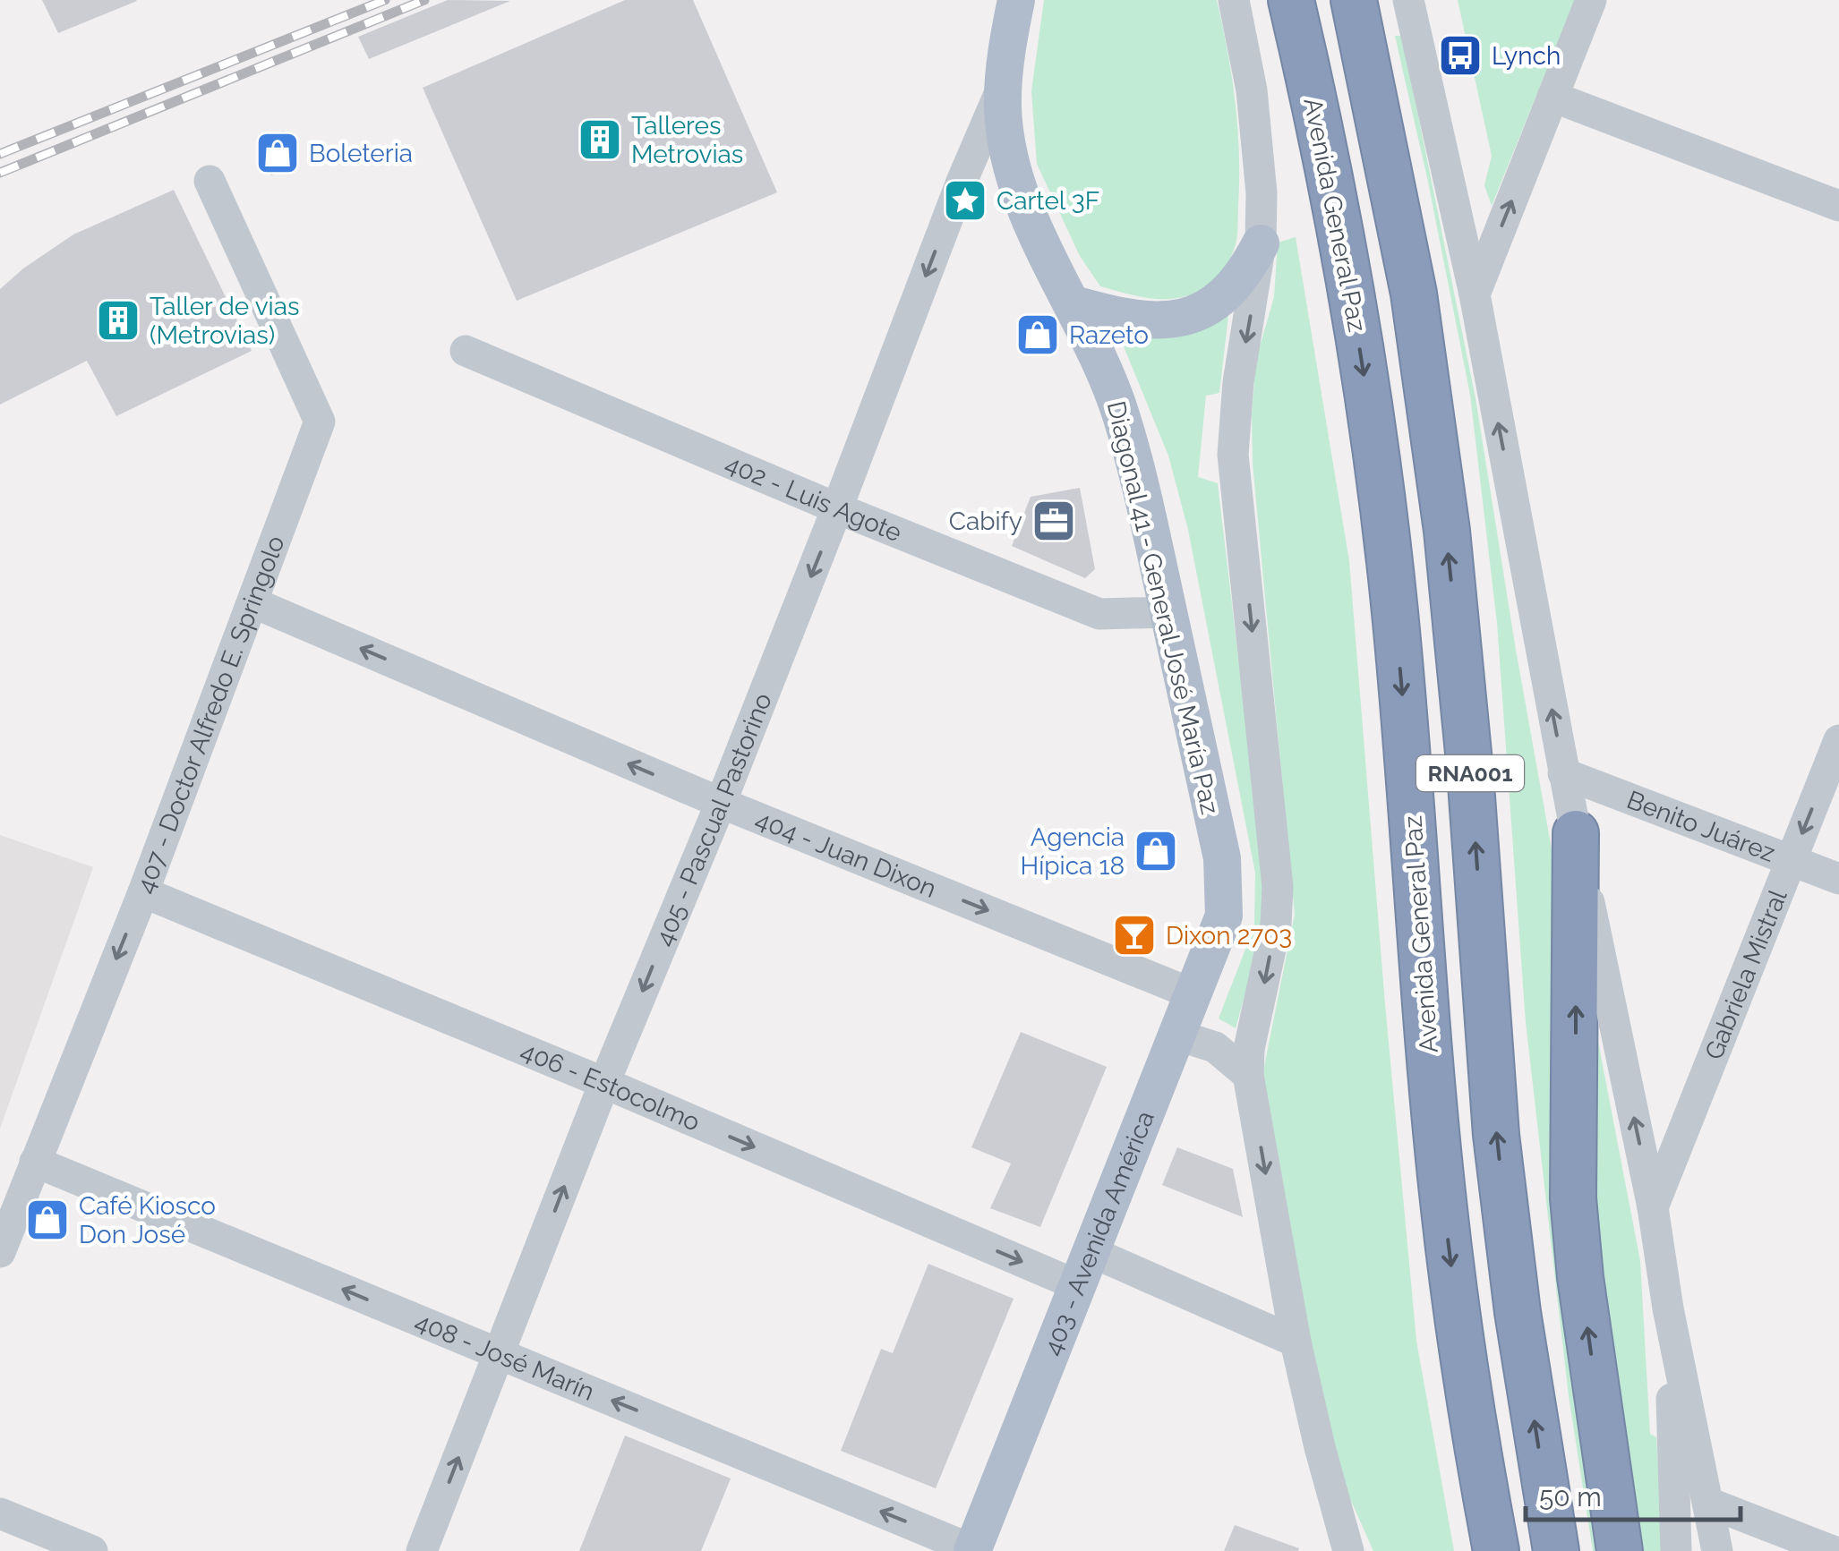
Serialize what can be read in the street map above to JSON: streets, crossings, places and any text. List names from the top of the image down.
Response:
{
  "streets": {
    "highway": ["Avenida General Paz", "RNA001"],
    "main road": ["Diagonal 41 - General José María Paz", "403 - Avenida América"],
    "street": [
      "402 - Luis Agote",
      "407 - Doctor Alfredo E. Springolo",
      "405 - Pascual Pastorino",
      "Benito Juárez",
      "404 - Juan Dixon",
      "Gabriela Mistral",
      "406 - Estocolmo",
      "408 - José Marín"
    ]
  },
  "crossings": [
    ["402 - Luis Agote", "Diagonal 41 - General José María Paz"],
    ["402 - Luis Agote", "405 - Pascual Pastorino"],
    ["Diagonal 41 - General José María Paz", "405 - Pascual Pastorino"],
    ["Diagonal 41 - General José María Paz", "403 - Avenida América"],
    ["407 - Doctor Alfredo E. Springolo", "404 - Juan Dixon"],
    ["407 - Doctor Alfredo E. Springolo", "406 - Estocolmo"],
    ["407 - Doctor Alfredo E. Springolo", "408 - José Marín"],
    ["405 - Pascual Pastorino", "404 - Juan Dixon"],
    ["405 - Pascual Pastorino", "406 - Estocolmo"],
    ["405 - Pascual Pastorino", "408 - José Marín"],
    ["Benito Juárez", "Gabriela Mistral"],
    ["404 - Juan Dixon", "403 - Avenida América"],
    ["406 - Estocolmo", "403 - Avenida América"],
    ["403 - Avenida América", "408 - José Marín"]
  ],
  "one_way": ["406 - Estocolmo", "408 - José Marín"],
  "places": {
    "bus stop": ["Lynch"],
    "building": ["Talleres Metrovias", "Taller de vias (Metrovias)"],
    "shop": [
      "Boleteria",
      "Razeto",
      "Agencia Hípica 18",
      "Café Kiosco Don José"
    ],
    "place": ["Cartel 3F"],
    "office": ["Cabify"],
    "bar": ["Dixon 2703"]
  },
  "scale_bar": "50 m"
}
